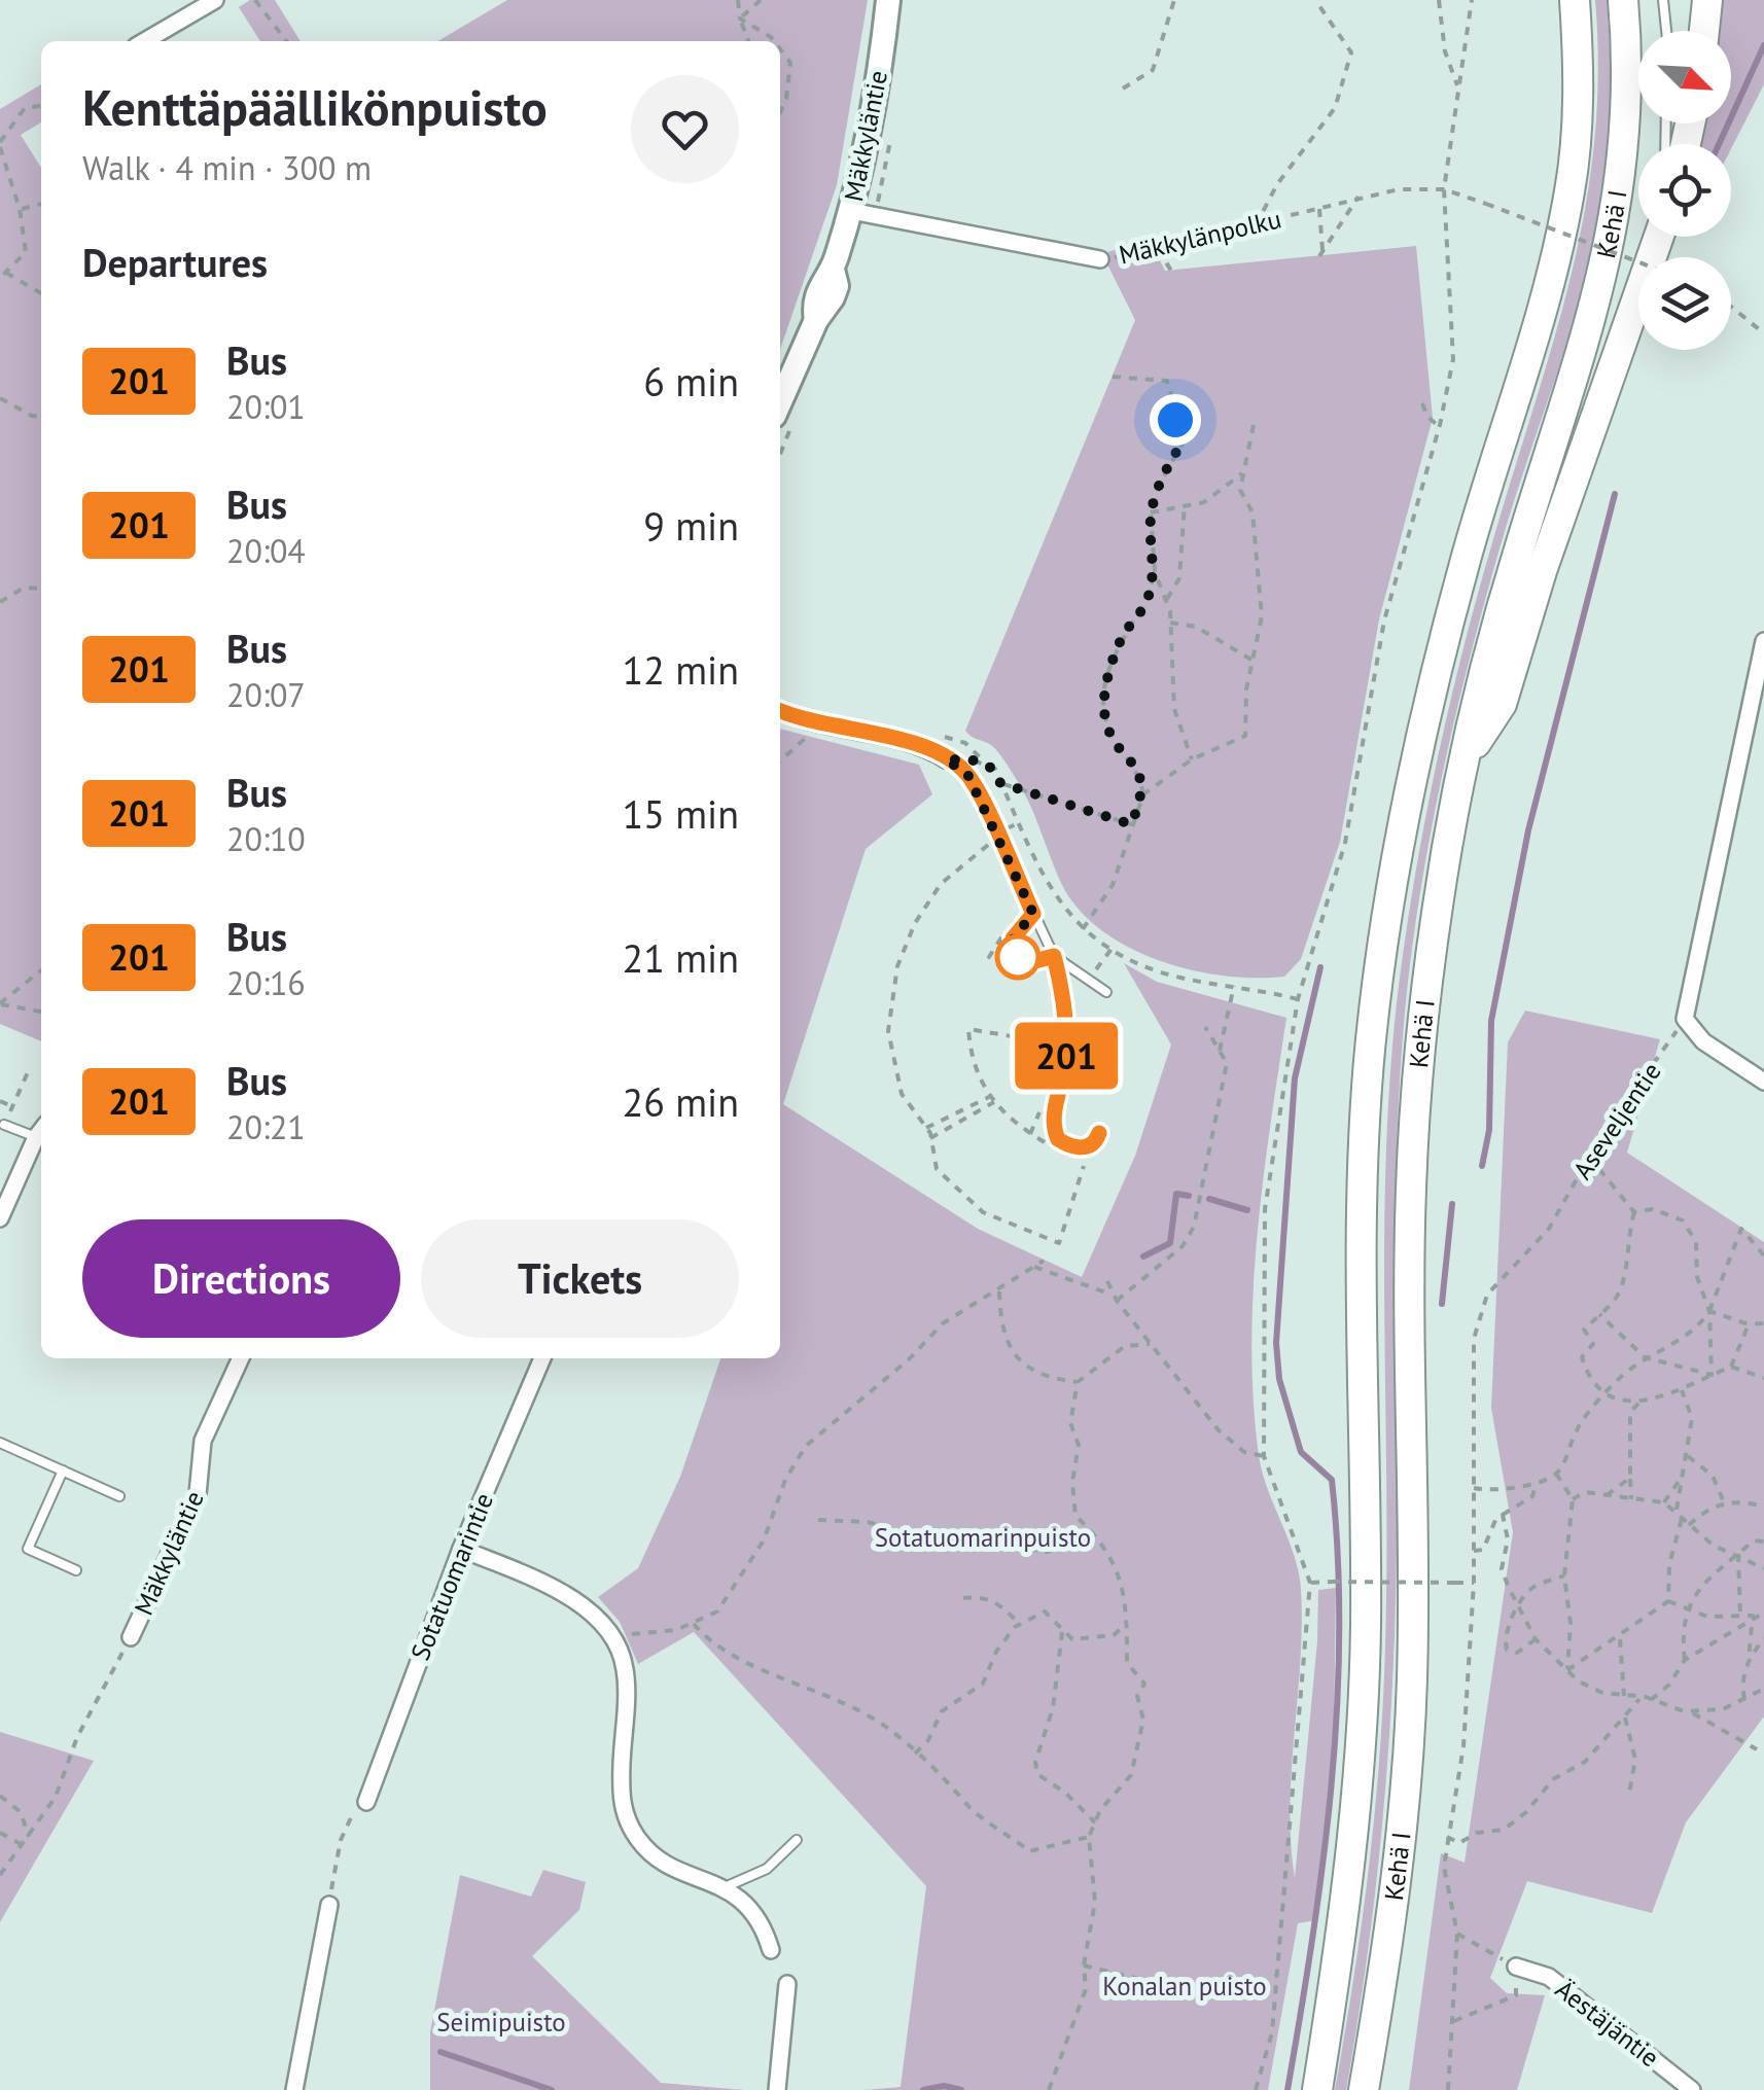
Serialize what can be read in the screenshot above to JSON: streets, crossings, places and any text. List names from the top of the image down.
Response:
{
  "streets": {
    "highway": ["Kehä I"],
    "street": [
      "Mäkkyläntie",
      "Mäkkylänpolku",
      "Sotatuomarintie",
      "Äestäjäntie"
    ],
    "path": ["Aseveljentie"]
  },
  "crossings": [
    ["Mäkkyläntie", "Mäkkylänpolku"]
  ],
  "parks": ["Sotatuomarinpuisto", "Konalan puisto", "Seimipuisto"],
  "lines": ["bus line 201"],
  "north": "bottom right",
  "page": {
    "on_map": "201",
    "heading": [
      ["Kenttäpäällikönpuisto", "Walk · 4 min · 300 m"],
      "Departures"
    ],
    "list": [
      {
        "mark": "201",
        "name": "Bus",
        "note": "20:01",
        "value": "6 min"
      },
      {
        "mark": "201",
        "name": "Bus",
        "note": "20:04",
        "value": "9 min"
      },
      {
        "mark": "201",
        "name": "Bus",
        "note": "20:07",
        "value": "12 min"
      },
      {
        "mark": "201",
        "name": "Bus",
        "note": "20:10",
        "value": "15 min"
      },
      {
        "mark": "201",
        "name": "Bus",
        "note": "20:16",
        "value": "21 min"
      },
      {
        "mark": "201",
        "name": "Bus",
        "note": "20:21",
        "value": "26 min"
      }
    ],
    "buttons": ["Directions", "Tickets"]
  }
}
